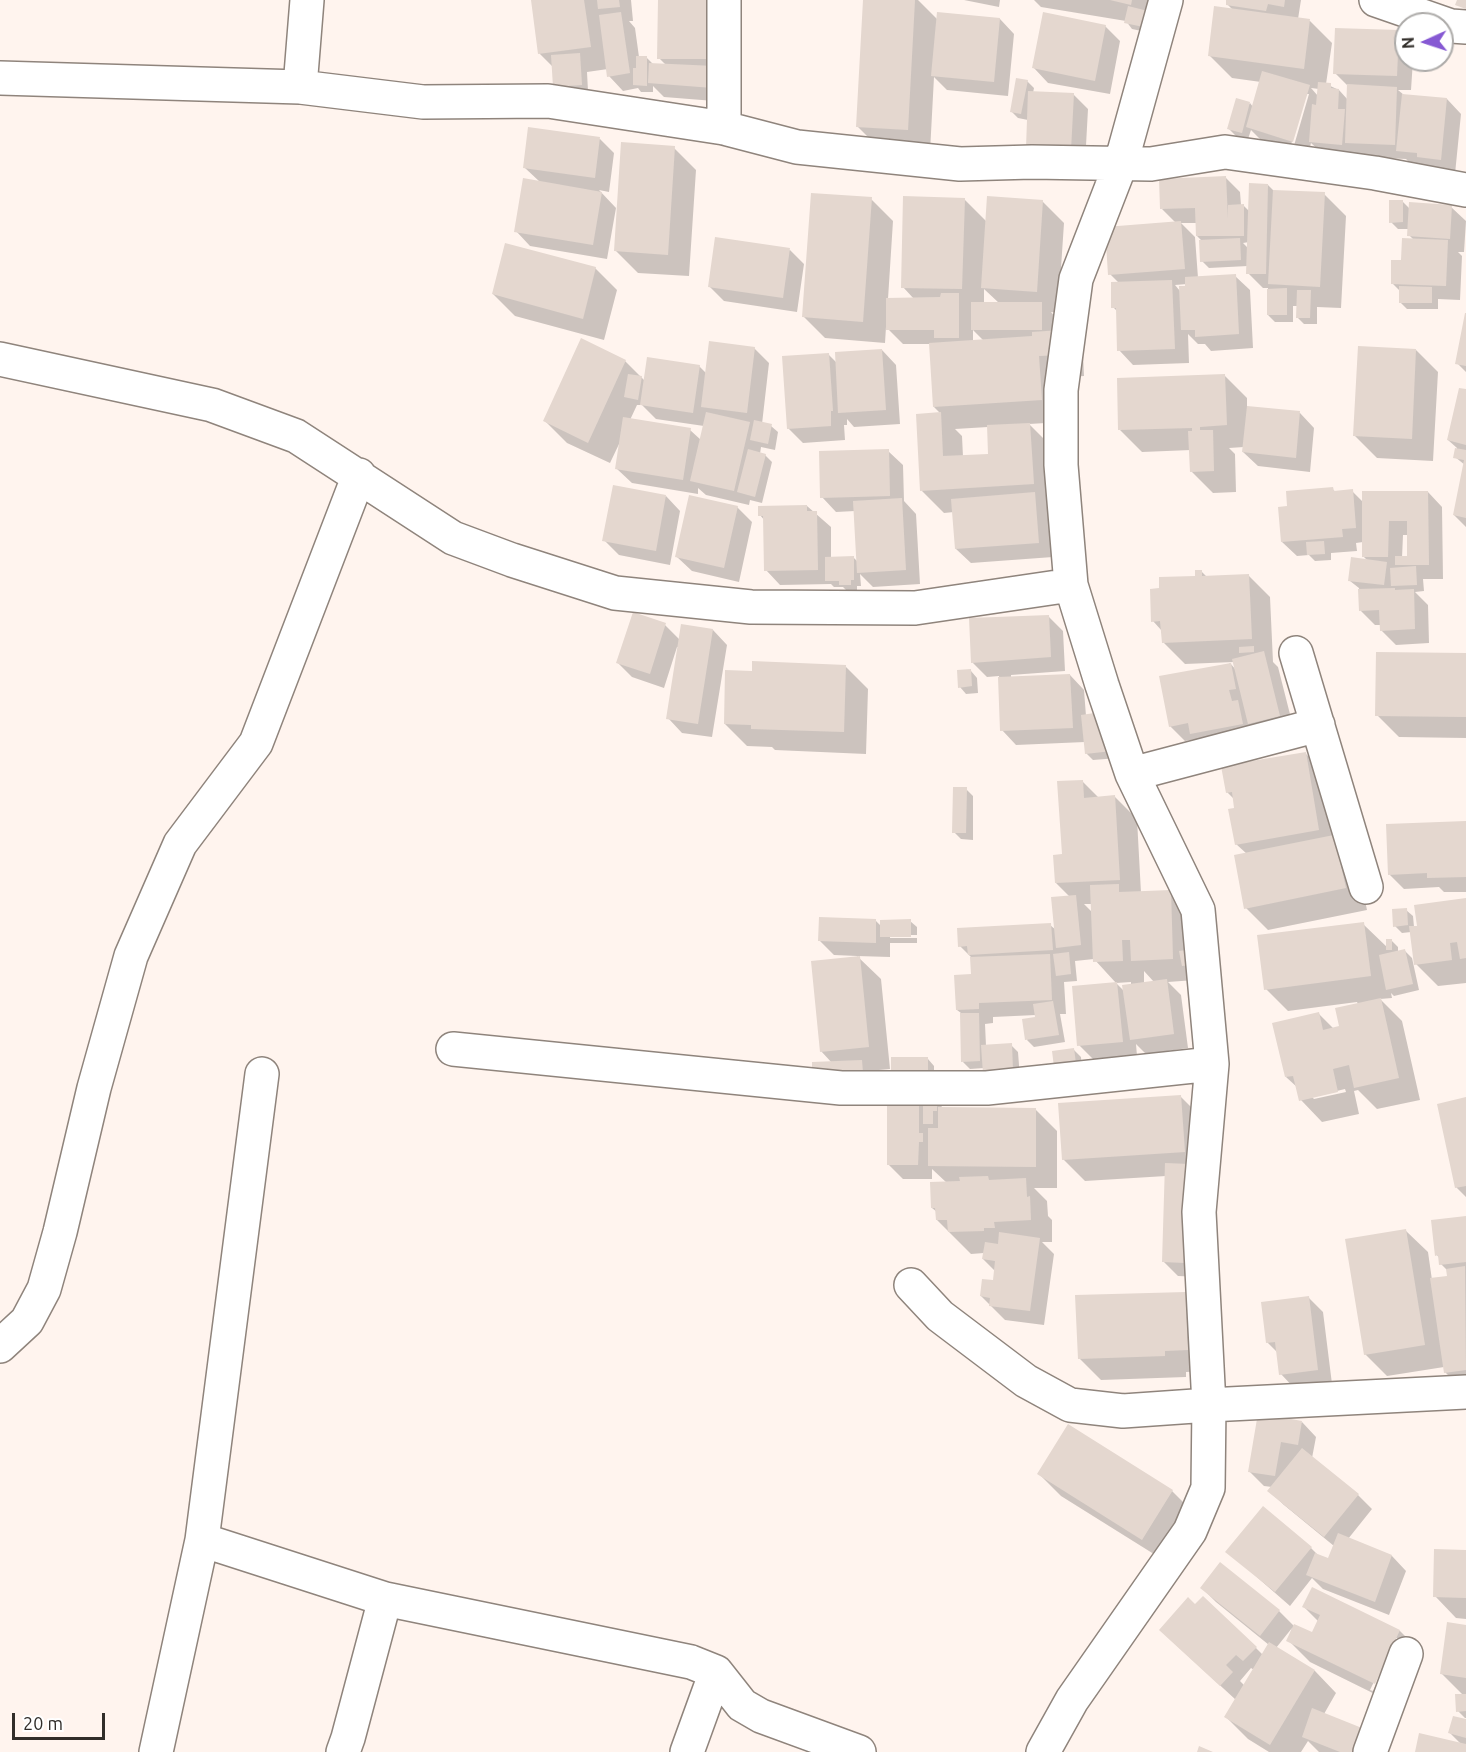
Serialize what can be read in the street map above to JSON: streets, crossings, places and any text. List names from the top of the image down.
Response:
{
  "scale_bar": "20 m",
  "north": "left"
}
